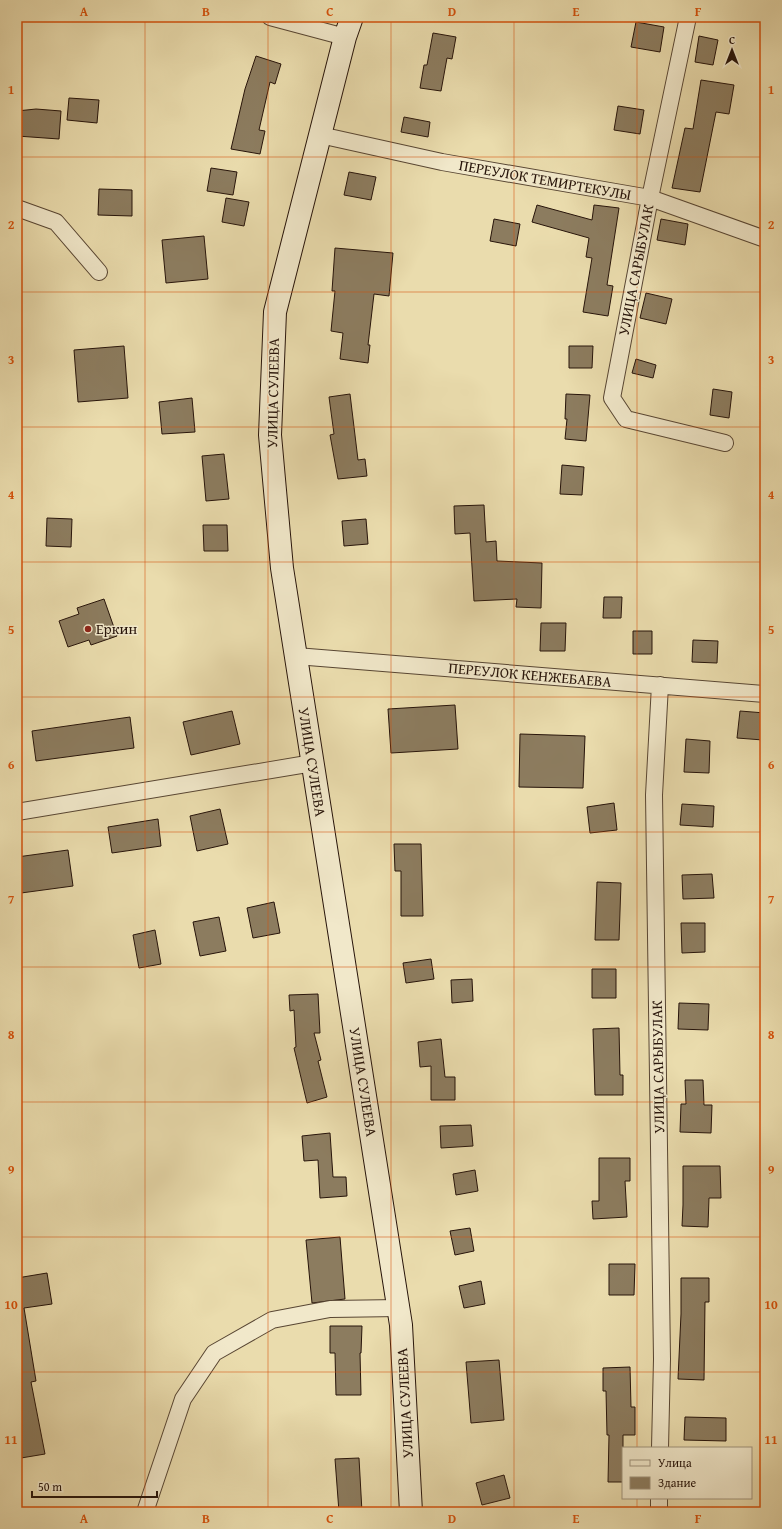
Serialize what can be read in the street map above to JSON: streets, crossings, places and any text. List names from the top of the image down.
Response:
{
  "streets": {
    "main road": ["УЛИЦА СУЛЕЕВА"],
    "street": ["ПЕРЕУЛОК ТЕМИРТЕКУЛЫ", "УЛИЦА САРЫБУЛАК", "ПЕРЕУЛОК КЕНЖЕБАЕВА"]
  },
  "crossings": [
    ["ПЕРЕУЛОК ТЕМИРТЕКУЛЫ", "УЛИЦА САРЫБУЛАК"],
    ["ПЕРЕУЛОК ТЕМИРТЕКУЛЫ", "УЛИЦА СУЛЕЕВА"],
    ["УЛИЦА САРЫБУЛАК", "ПЕРЕУЛОК КЕНЖЕБАЕВА"],
    ["УЛИЦА СУЛЕЕВА", "ПЕРЕУЛОК КЕНЖЕБАЕВА"]
  ],
  "places": ["Еркин"],
  "legend": ["Улица", "Здание"],
  "scale_bar": "50 m",
  "north": "top",
  "grid": {
    "columns": [
      "A",
      "B",
      "C",
      "D",
      "E",
      "F"
    ],
    "rows": [
      "1",
      "2",
      "3",
      "4",
      "5",
      "6",
      "7",
      "8",
      "9",
      "10",
      "11"
    ]
  }
}
